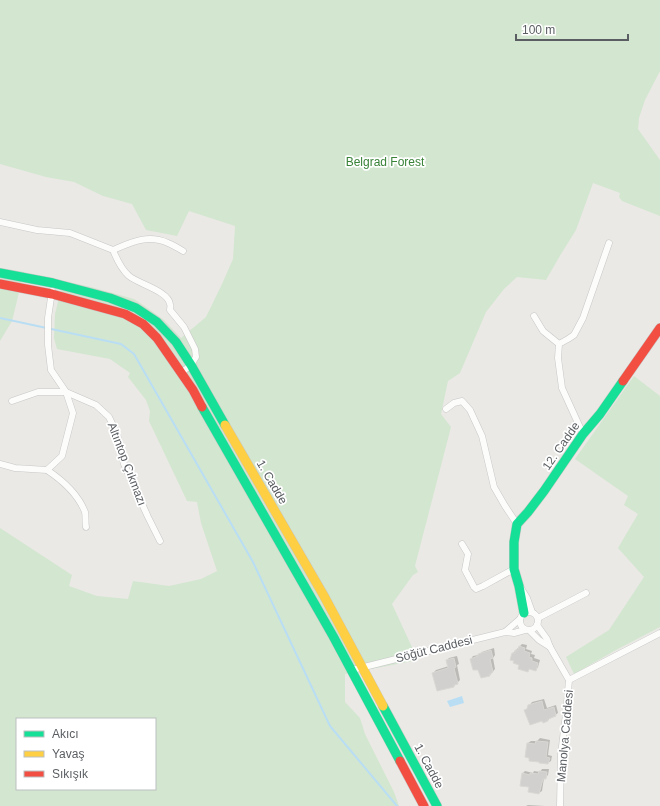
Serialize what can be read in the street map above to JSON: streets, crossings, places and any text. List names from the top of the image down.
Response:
{
  "streets": {
    "main road": ["12. Cadde", "1. Cadde"],
    "street": ["Altıntop Çıkmazı", "Söğüt Caddesi", "Manolya Caddesi"]
  },
  "crossings": [
    ["1. Cadde", "Söğüt Caddesi"],
    ["Söğüt Caddesi", "Manolya Caddesi"]
  ],
  "parks": ["Belgrad Forest"],
  "legend": ["Akıcı", "Yavaş", "Sıkışık"],
  "scale_bar": "100 m"
}
